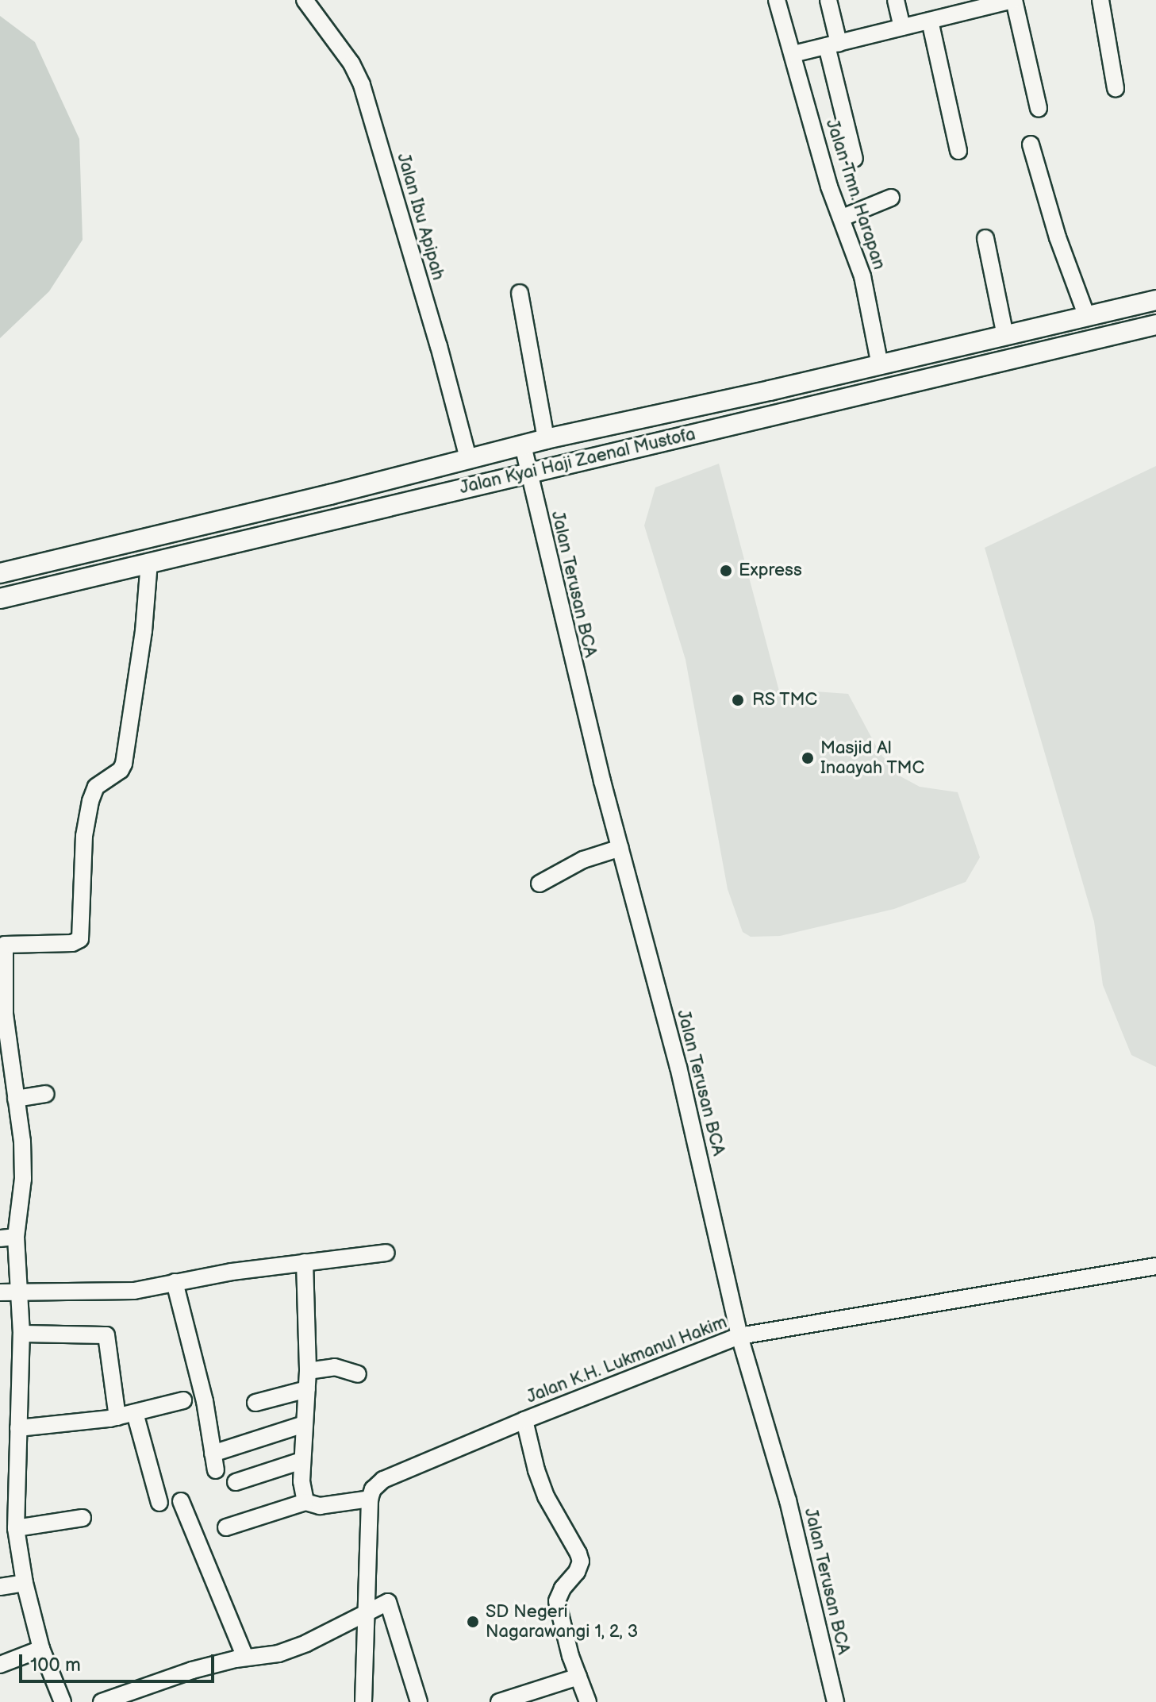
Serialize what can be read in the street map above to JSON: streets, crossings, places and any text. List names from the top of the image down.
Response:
{
  "streets": {
    "main road": ["Jalan Kyai Haji Zaenal Mustofa"],
    "street": [
      "Jalan Tmn. Harapan",
      "Jalan Ibu Apipah",
      "Jalan Terusan BCA",
      "Jalan K.H. Lukmanul Hakim"
    ]
  },
  "crossings": [
    ["Jalan Tmn. Harapan", "Jalan Kyai Haji Zaenal Mustofa"],
    ["Jalan Ibu Apipah", "Jalan Kyai Haji Zaenal Mustofa"],
    ["Jalan Kyai Haji Zaenal Mustofa", "Jalan Terusan BCA"],
    ["Jalan Terusan BCA", "Jalan K.H. Lukmanul Hakim"]
  ],
  "places": [
    "Express",
    "RS TMC",
    "Masjid Al Inaayah TMC",
    "SD Negeri Nagarawangi 1, 2, 3"
  ],
  "scale_bar": "100 m"
}
